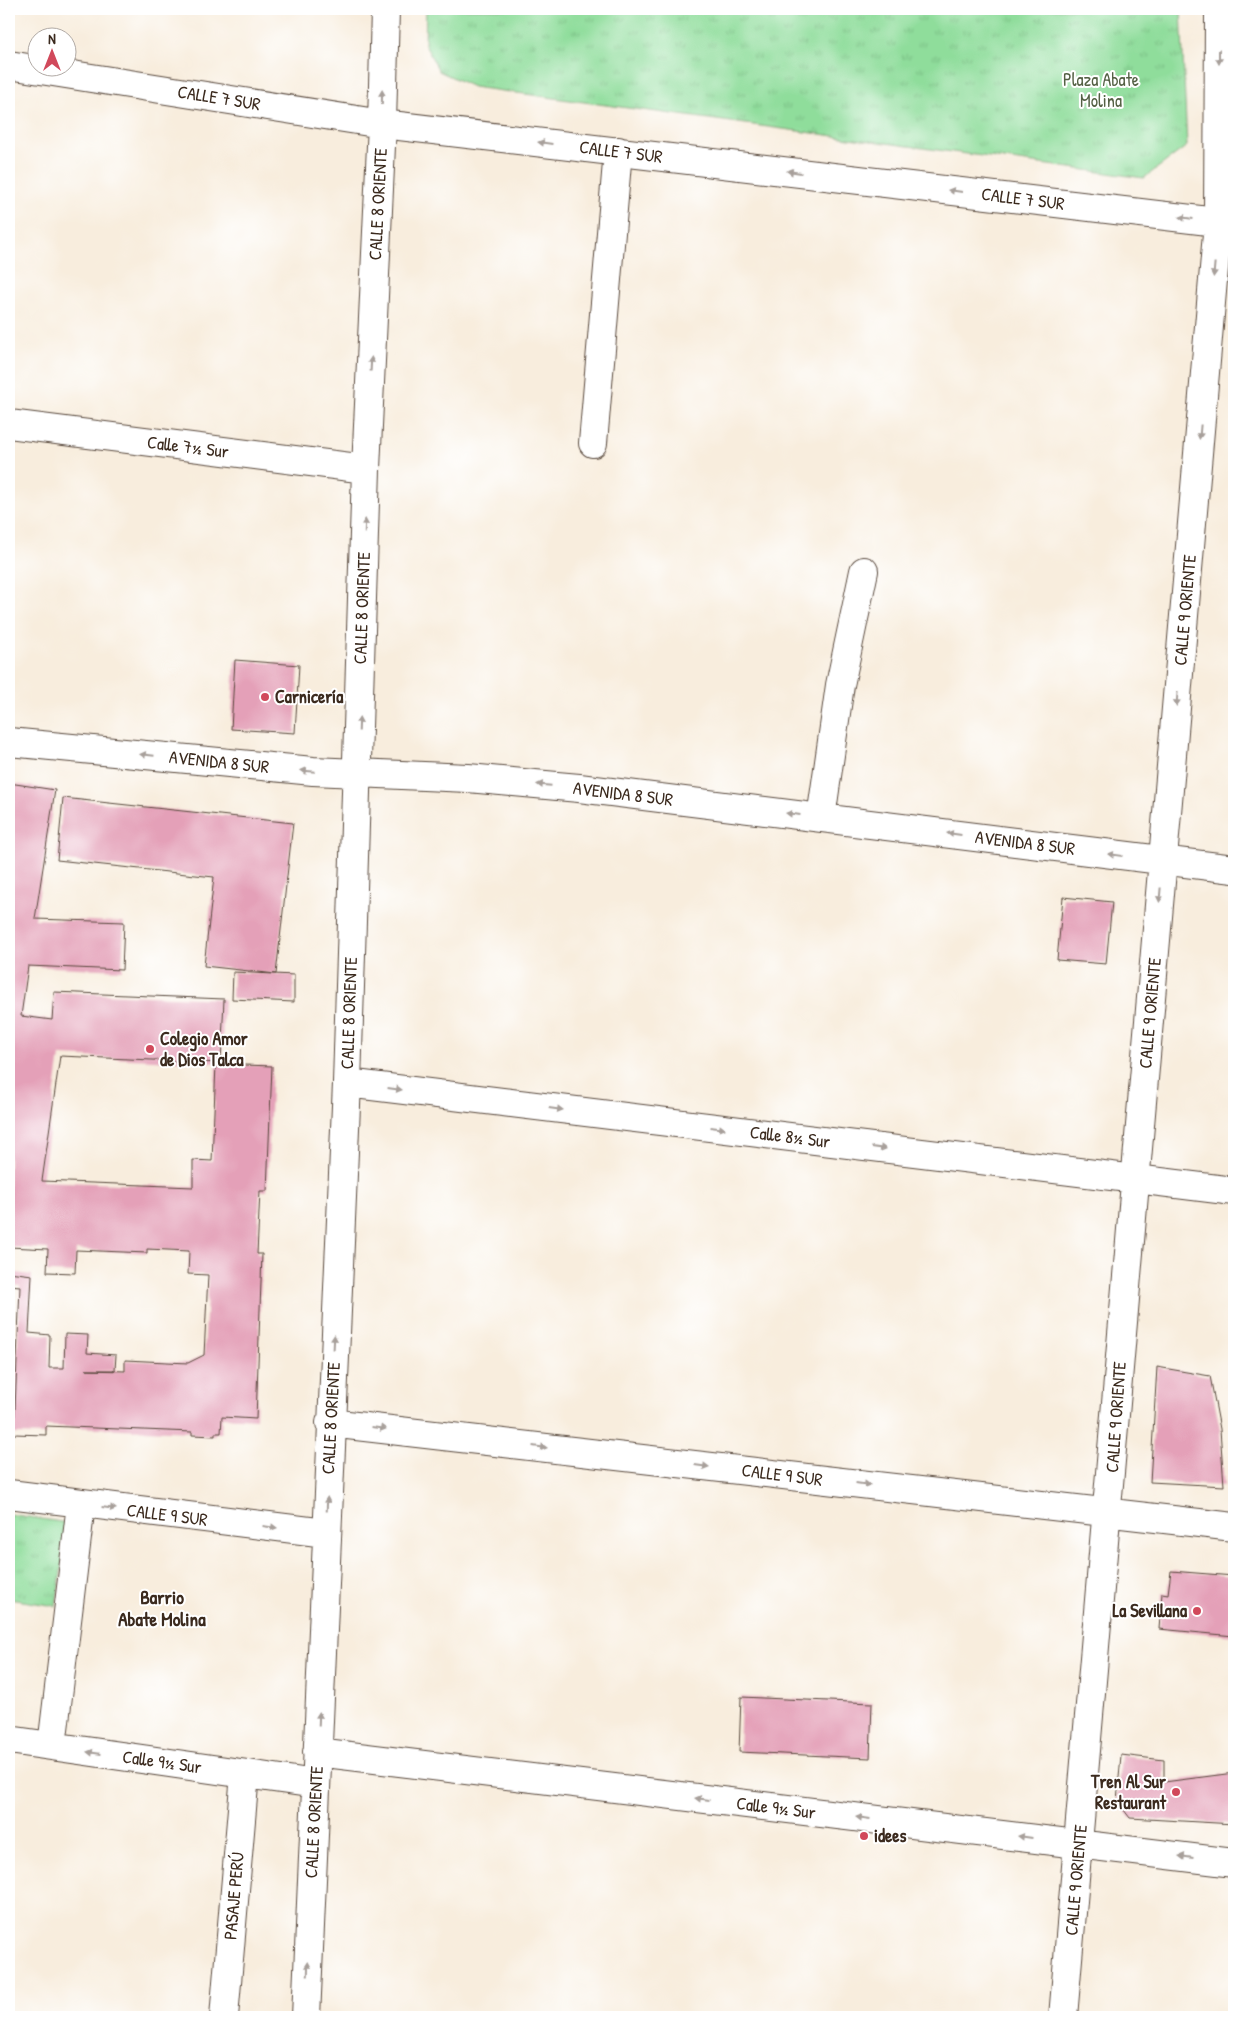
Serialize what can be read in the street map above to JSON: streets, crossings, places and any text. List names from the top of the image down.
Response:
{
  "streets": {
    "street": [
      "CALLE 7 SUR",
      "CALLE 8 ORIENTE",
      "Calle 7½ Sur",
      "CALLE 9 ORIENTE",
      "AVENIDA 8 SUR",
      "Calle 8½ Sur",
      "CALLE 9 SUR",
      "Calle 9½ Sur",
      "PASAJE PERÚ"
    ]
  },
  "crossings": [
    ["CALLE 7 SUR", "CALLE 8 ORIENTE"],
    ["CALLE 7 SUR", "CALLE 9 ORIENTE"],
    ["CALLE 8 ORIENTE", "Calle 7½ Sur"],
    ["CALLE 8 ORIENTE", "AVENIDA 8 SUR"],
    ["CALLE 8 ORIENTE", "Calle 8½ Sur"],
    ["CALLE 8 ORIENTE", "CALLE 9 SUR"],
    ["CALLE 8 ORIENTE", "Calle 9½ Sur"],
    ["CALLE 9 ORIENTE", "AVENIDA 8 SUR"],
    ["CALLE 9 ORIENTE", "Calle 8½ Sur"],
    ["CALLE 9 ORIENTE", "CALLE 9 SUR"],
    ["CALLE 9 ORIENTE", "Calle 9½ Sur"],
    ["Calle 9½ Sur", "PASAJE PERÚ"]
  ],
  "one_way": [
    "CALLE 7 SUR",
    "CALLE 8 ORIENTE",
    "CALLE 9 ORIENTE",
    "AVENIDA 8 SUR",
    "Calle 8½ Sur",
    "CALLE 9 SUR",
    "Calle 9½ Sur"
  ],
  "districts": ["Barrio Abate Molina"],
  "parks": ["Plaza Abate Molina"],
  "places": [
    "Carnicería",
    "Colegio Amor de Dios Talca",
    "La Sevillana",
    "Tren Al Sur Restaurant",
    "idees"
  ],
  "north": "top"
}
